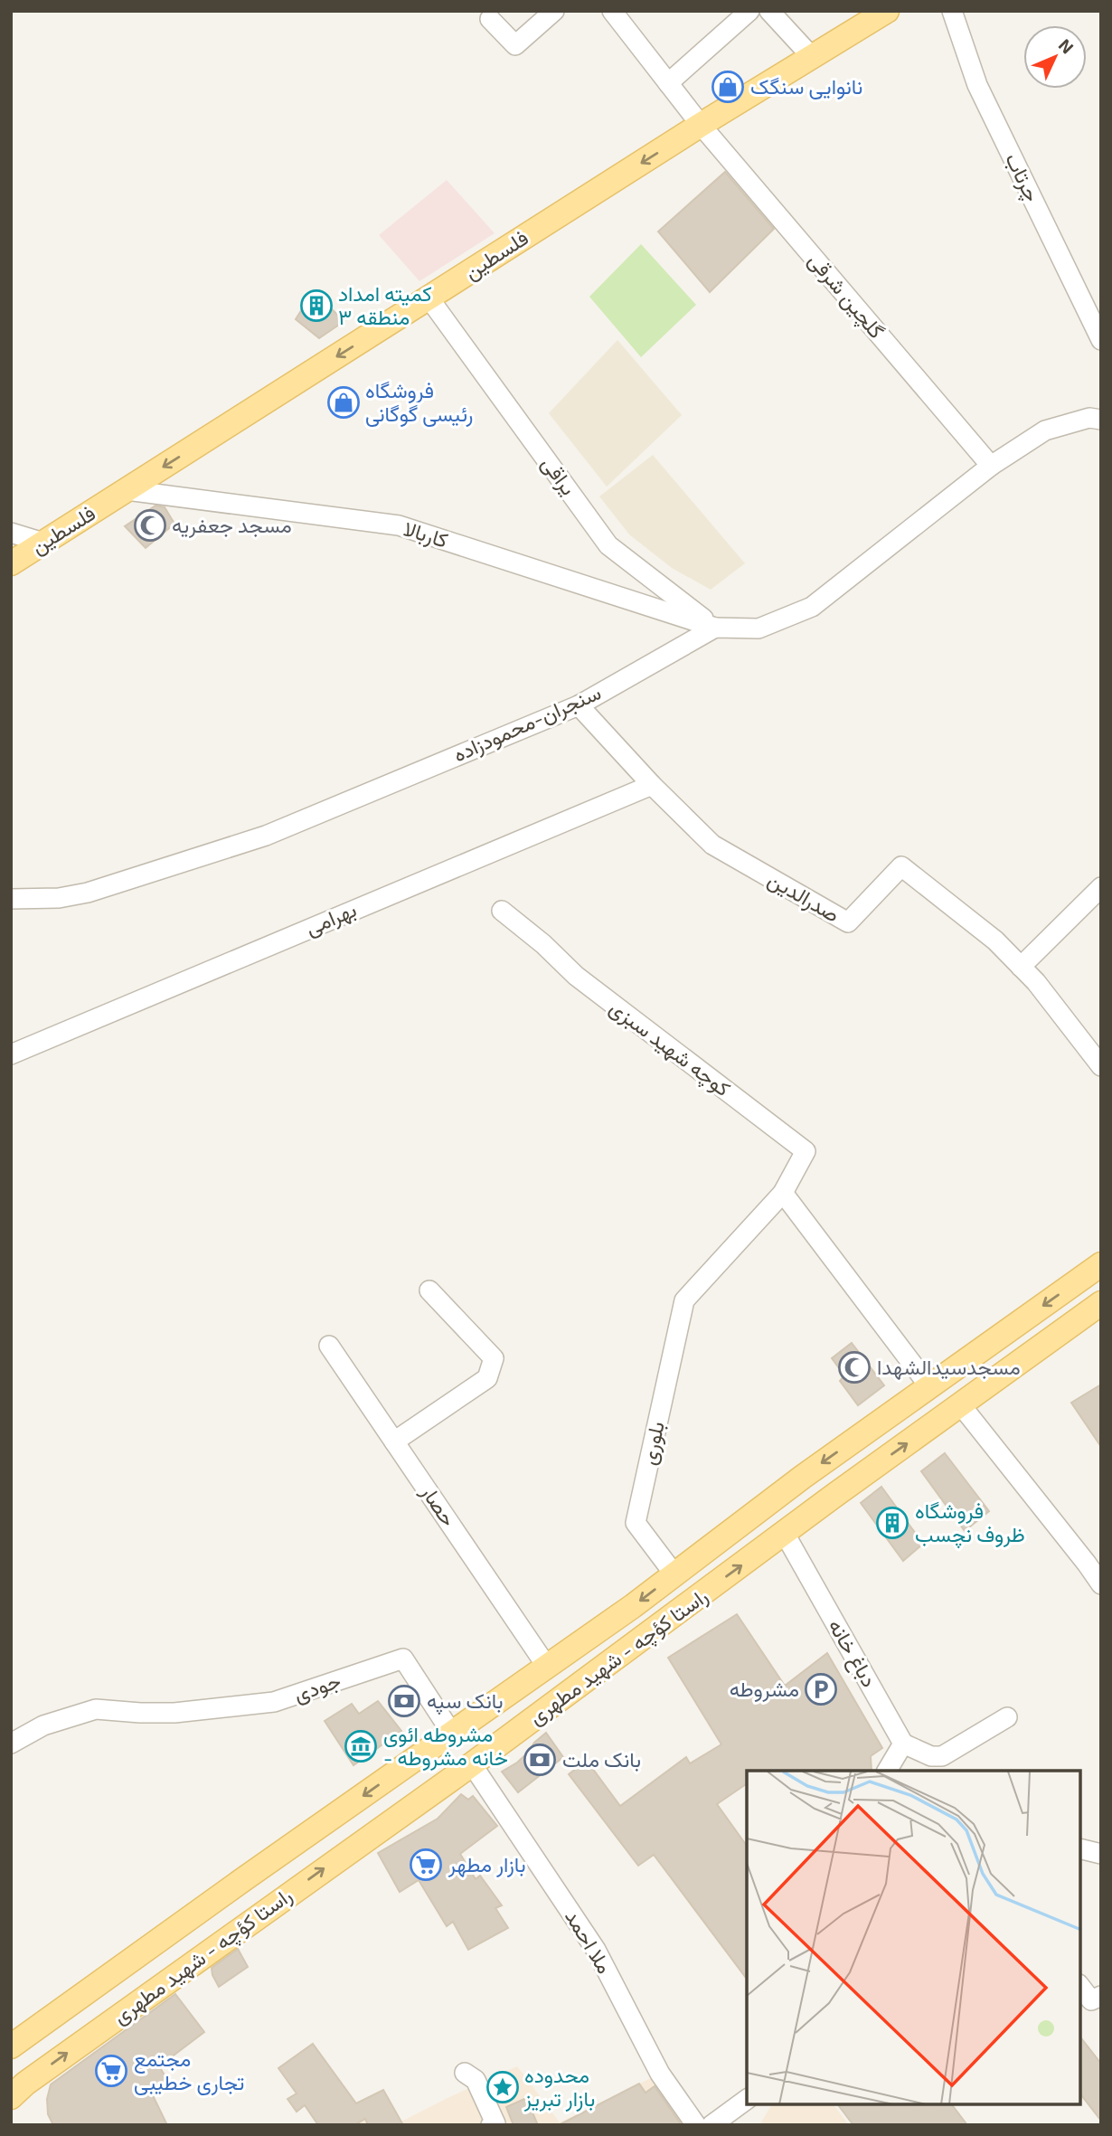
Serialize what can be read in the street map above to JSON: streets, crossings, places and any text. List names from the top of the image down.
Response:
{
  "streets": {
    "main road": ["فلسطین", "راستا کؤچه - شهید مطهری"],
    "street": [
      "چرتاب",
      "گلچین شرقی",
      "یراقی",
      "کاربالا",
      "سنجران-محمودزاده",
      "صدرالدین",
      "بهرامی",
      "کوچه شهید سبزی",
      "بلوری",
      "حصار",
      "دباغ خانه",
      "جودی",
      "ملا احمد"
    ]
  },
  "crossings": [
    ["فلسطین", "گلچین شرقی"],
    ["فلسطین", "یراقی"],
    ["فلسطین", "کاربالا"],
    ["یراقی", "کاربالا"],
    ["یراقی", "سنجران-محمودزاده"],
    ["کاربالا", "سنجران-محمودزاده"],
    ["سنجران-محمودزاده", "صدرالدین"],
    ["صدرالدین", "بهرامی"],
    ["کوچه شهید سبزی", "بلوری"],
    ["بلوری", "راستا کؤچه - شهید مطهری"],
    ["حصار", "راستا کؤچه - شهید مطهری"],
    ["دباغ خانه", "راستا کؤچه - شهید مطهری"],
    ["راستا کؤچه - شهید مطهری", "جودی"],
    ["راستا کؤچه - شهید مطهری", "ملا احمد"]
  ],
  "one_way": ["فلسطین"],
  "places": {
    "shop": ["نانوایی سنگک", "فروشگاه رئیسی گوگانی"],
    "building": ["کمیته امداد منطقه ۳", "فروشگاه ظروف نچسب"],
    "mosque": ["مسجد جعفریه", "مسجدسیدالشهدا"],
    "parking": ["مشروطه"],
    "bank": ["بانک سپه", "بانک ملت"],
    "museum": ["مشروطه ائوی - خانه مشروطه"],
    "supermarket": ["بازار مطهر", "مجتمع تجاری خطیبی"],
    "place": ["محدوده بازار تبریز"]
  },
  "north": "top right"
}
